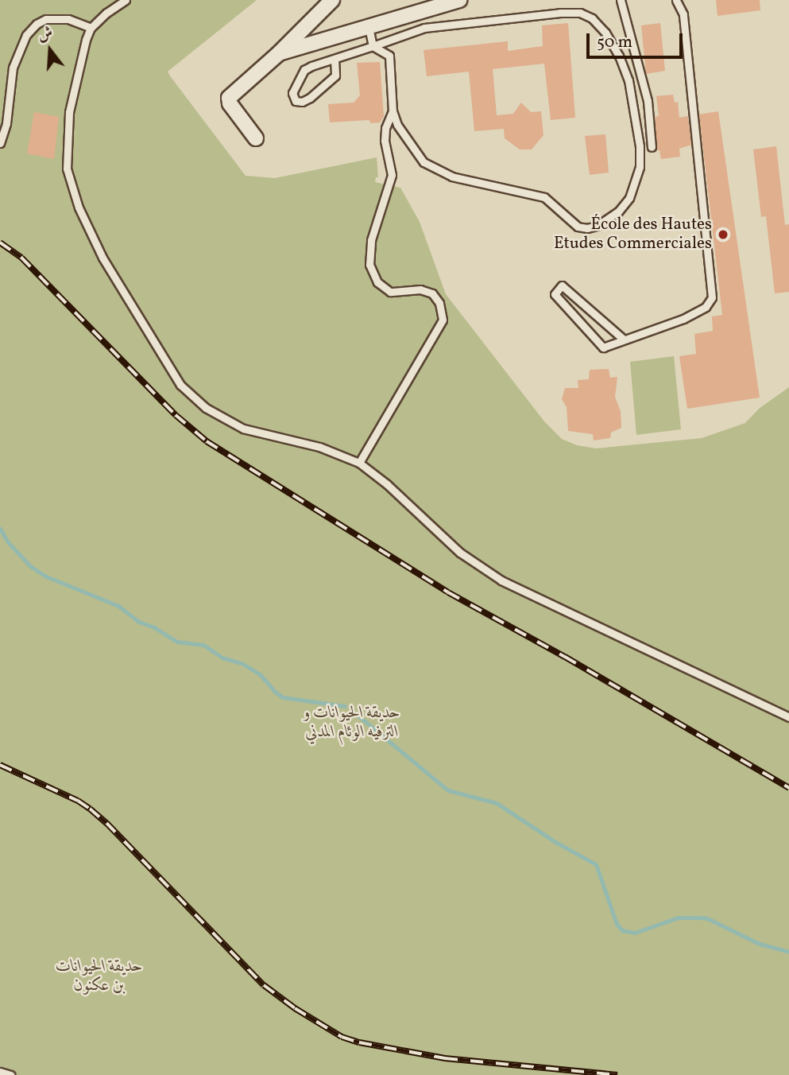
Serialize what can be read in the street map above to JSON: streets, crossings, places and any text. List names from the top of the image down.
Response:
{
  "parks": ["حديقة الحيوانات و الترفيه الوئام المدني", "حديقة الحيوانات بن عكنون"],
  "places": ["École des Hautes Etudes Commerciales"],
  "scale_bar": "50 m",
  "north": "top"
}
